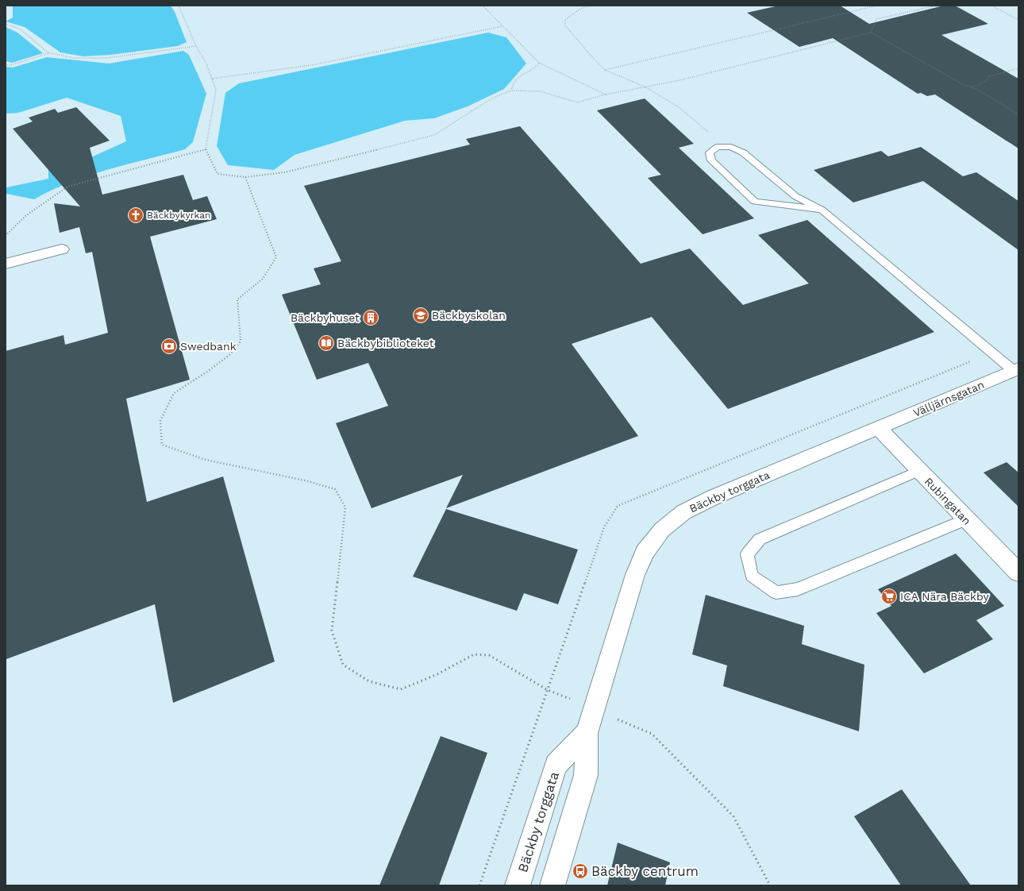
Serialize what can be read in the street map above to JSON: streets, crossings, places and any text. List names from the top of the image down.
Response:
{
  "streets": {
    "street": ["Välljärnsgatan", "Bäckby torggata", "Rubingatan"]
  },
  "crossings": [
    ["Välljärnsgatan", "Bäckby torggata"],
    ["Välljärnsgatan", "Rubingatan"],
    ["Bäckby torggata", "Rubingatan"]
  ],
  "places": {
    "church": ["Bäckbykyrkan"],
    "school or university": ["Bäckbyskolan"],
    "building": ["Bäckbyhuset"],
    "library": ["Bäckbybiblioteket"],
    "bank": ["Swedbank"],
    "supermarket": ["ICA Nära Bäckby"],
    "bus stop": ["Bäckby centrum"]
  }
}
